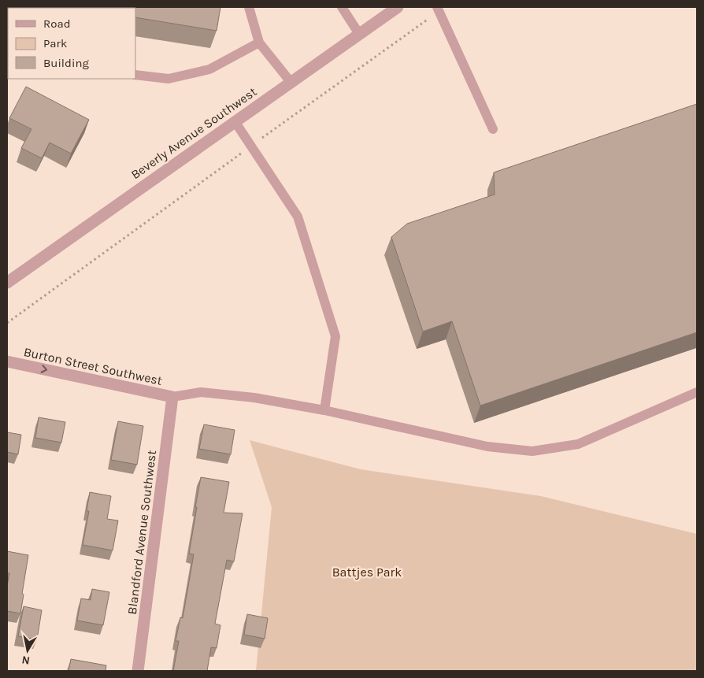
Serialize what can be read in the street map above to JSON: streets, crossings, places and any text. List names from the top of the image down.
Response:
{
  "streets": {
    "street": ["Beverly Avenue Southwest", "Burton Street Southwest", "Blandford Avenue Southwest"]
  },
  "crossings": [
    ["Burton Street Southwest", "Blandford Avenue Southwest"]
  ],
  "one_way": ["Burton Street Southwest"],
  "parks": ["Battjes Park"],
  "legend": ["Road", "Park", "Building"],
  "north": "bottom"
}
